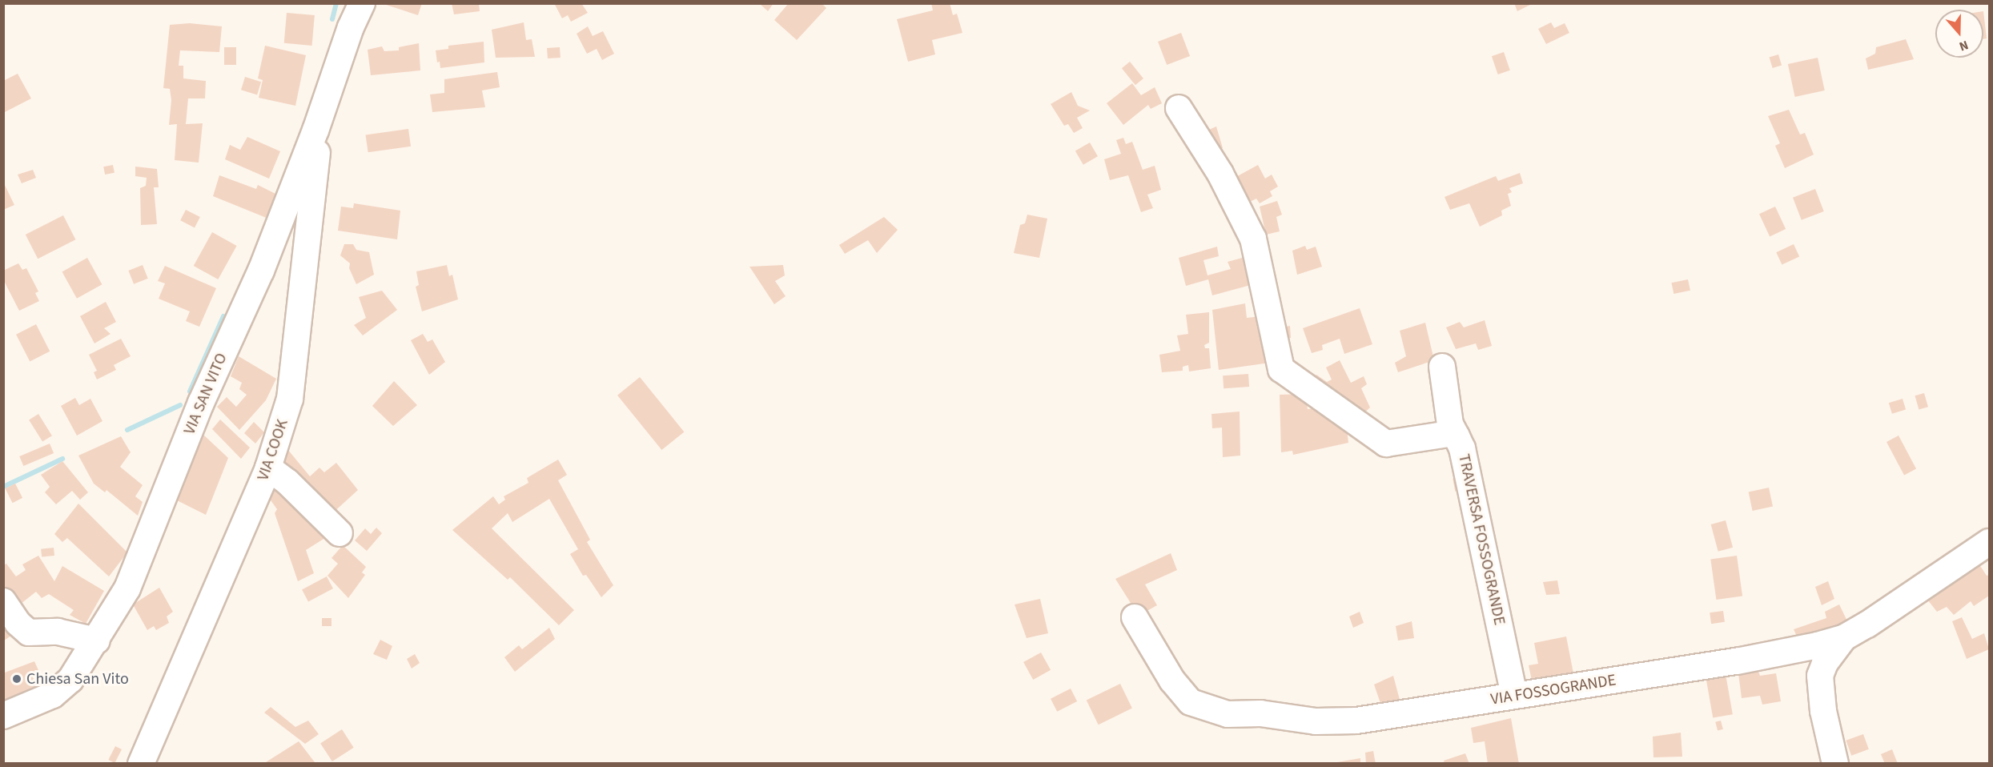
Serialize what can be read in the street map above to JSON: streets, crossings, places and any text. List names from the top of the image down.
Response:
{
  "streets": {
    "street": [
      "VIA SAN VITO",
      "VIA COOK",
      "TRAVERSA FOSSOGRANDE",
      "VIA FOSSOGRANDE"
    ]
  },
  "crossings": [
    ["VIA SAN VITO", "VIA COOK"],
    ["TRAVERSA FOSSOGRANDE", "VIA FOSSOGRANDE"]
  ],
  "places": ["Chiesa San Vito"],
  "north": "bottom"
}
